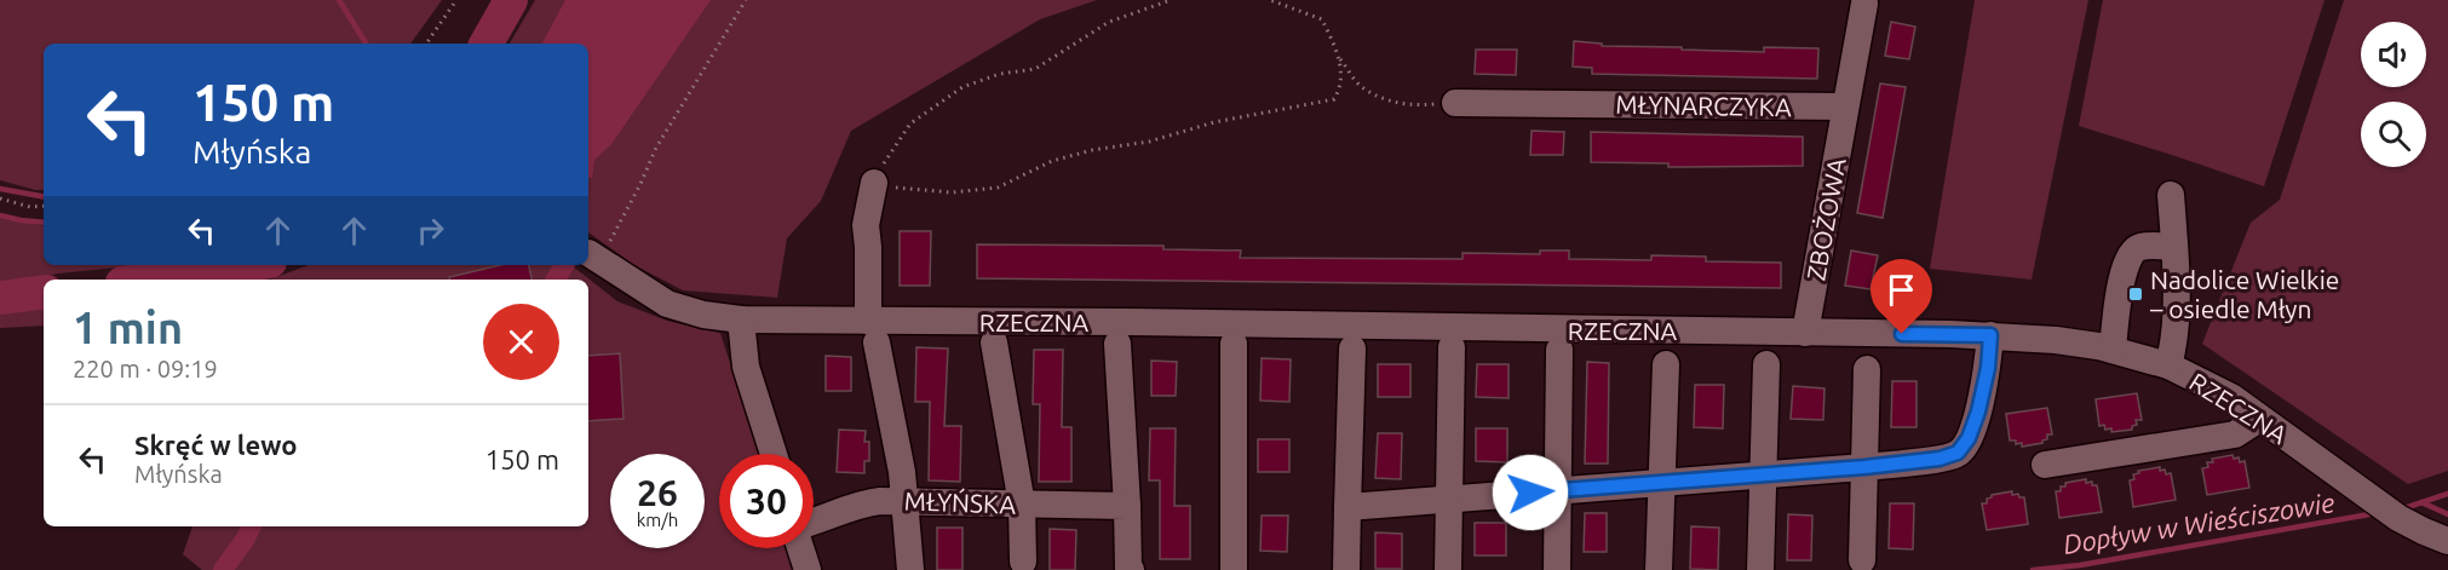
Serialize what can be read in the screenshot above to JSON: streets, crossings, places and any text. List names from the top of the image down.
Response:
{
  "streets": {
    "street": [
      "MŁYNARCZYKA",
      "ZBOŻOWA",
      "RZECZNA",
      "MŁYŃSKA"
    ]
  },
  "crossings": [
    ["MŁYNARCZYKA", "ZBOŻOWA"],
    ["ZBOŻOWA", "RZECZNA"]
  ],
  "water": ["Dopływ w Wieściszowie"],
  "places": {
    "transit": ["Nadolice Wielkie – osiedle Młyn"]
  },
  "page": {
    "turn": ["150 m", "Młyńska"],
    "heading": ["1 min", "220 m · 09:19"],
    "list": [
      {
        "name": "Skręć w lewo",
        "note": "Młyńska",
        "value": "150 m"
      }
    ],
    "speed": "26 km/h",
    "limit": "30"
  }
}
